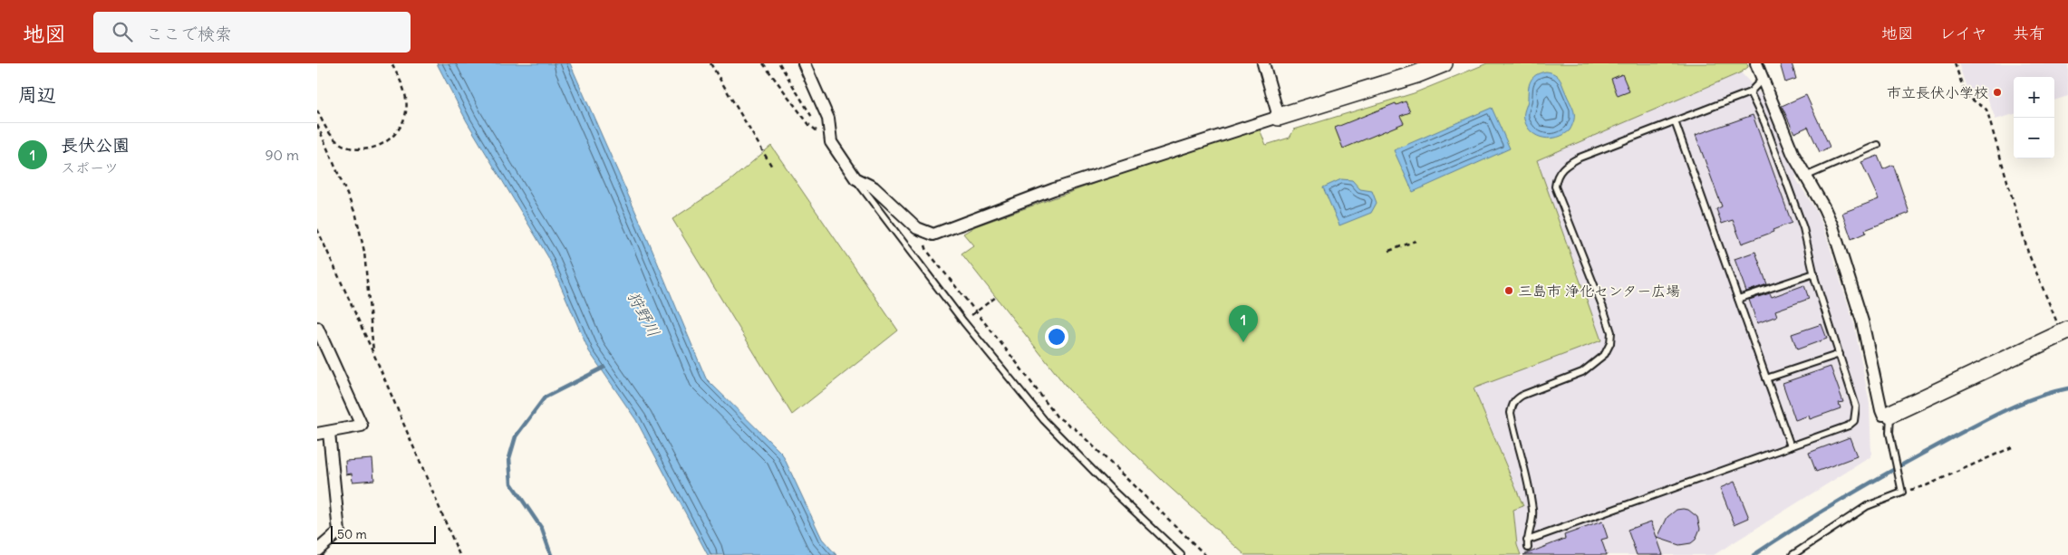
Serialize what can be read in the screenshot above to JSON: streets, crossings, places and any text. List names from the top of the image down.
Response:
{
  "water": ["狩野川"],
  "places": ["市立長伏小学校", "三島市 浄化センター広場"],
  "scale_bar": "50 m",
  "page": {
    "header": "地図",
    "search": "ここで検索",
    "nav": ["地図", "レイヤ", "共有"],
    "heading": "周辺",
    "map_buttons": ["+", "−"],
    "list": [
      {
        "mark": "1",
        "name": "長伏公園",
        "note": "スポーツ",
        "value": "90 m"
      }
    ],
    "pins": "1",
    "scale": "50 m"
  }
}
